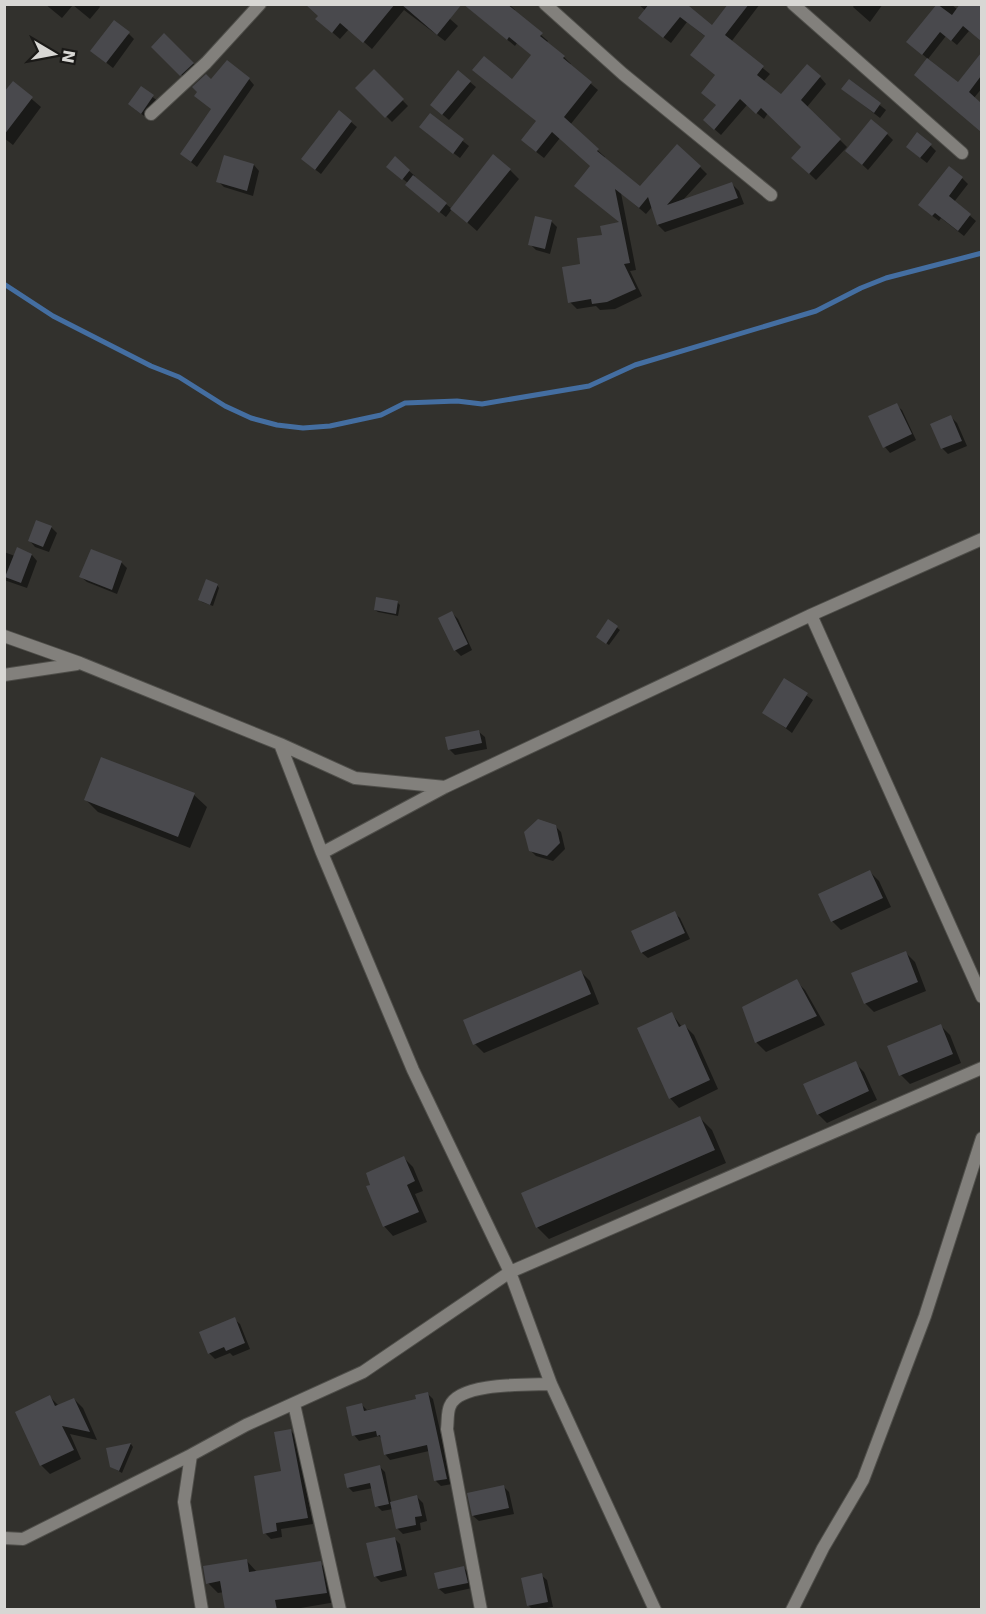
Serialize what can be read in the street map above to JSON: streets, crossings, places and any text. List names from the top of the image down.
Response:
{
  "north": "right"
}
